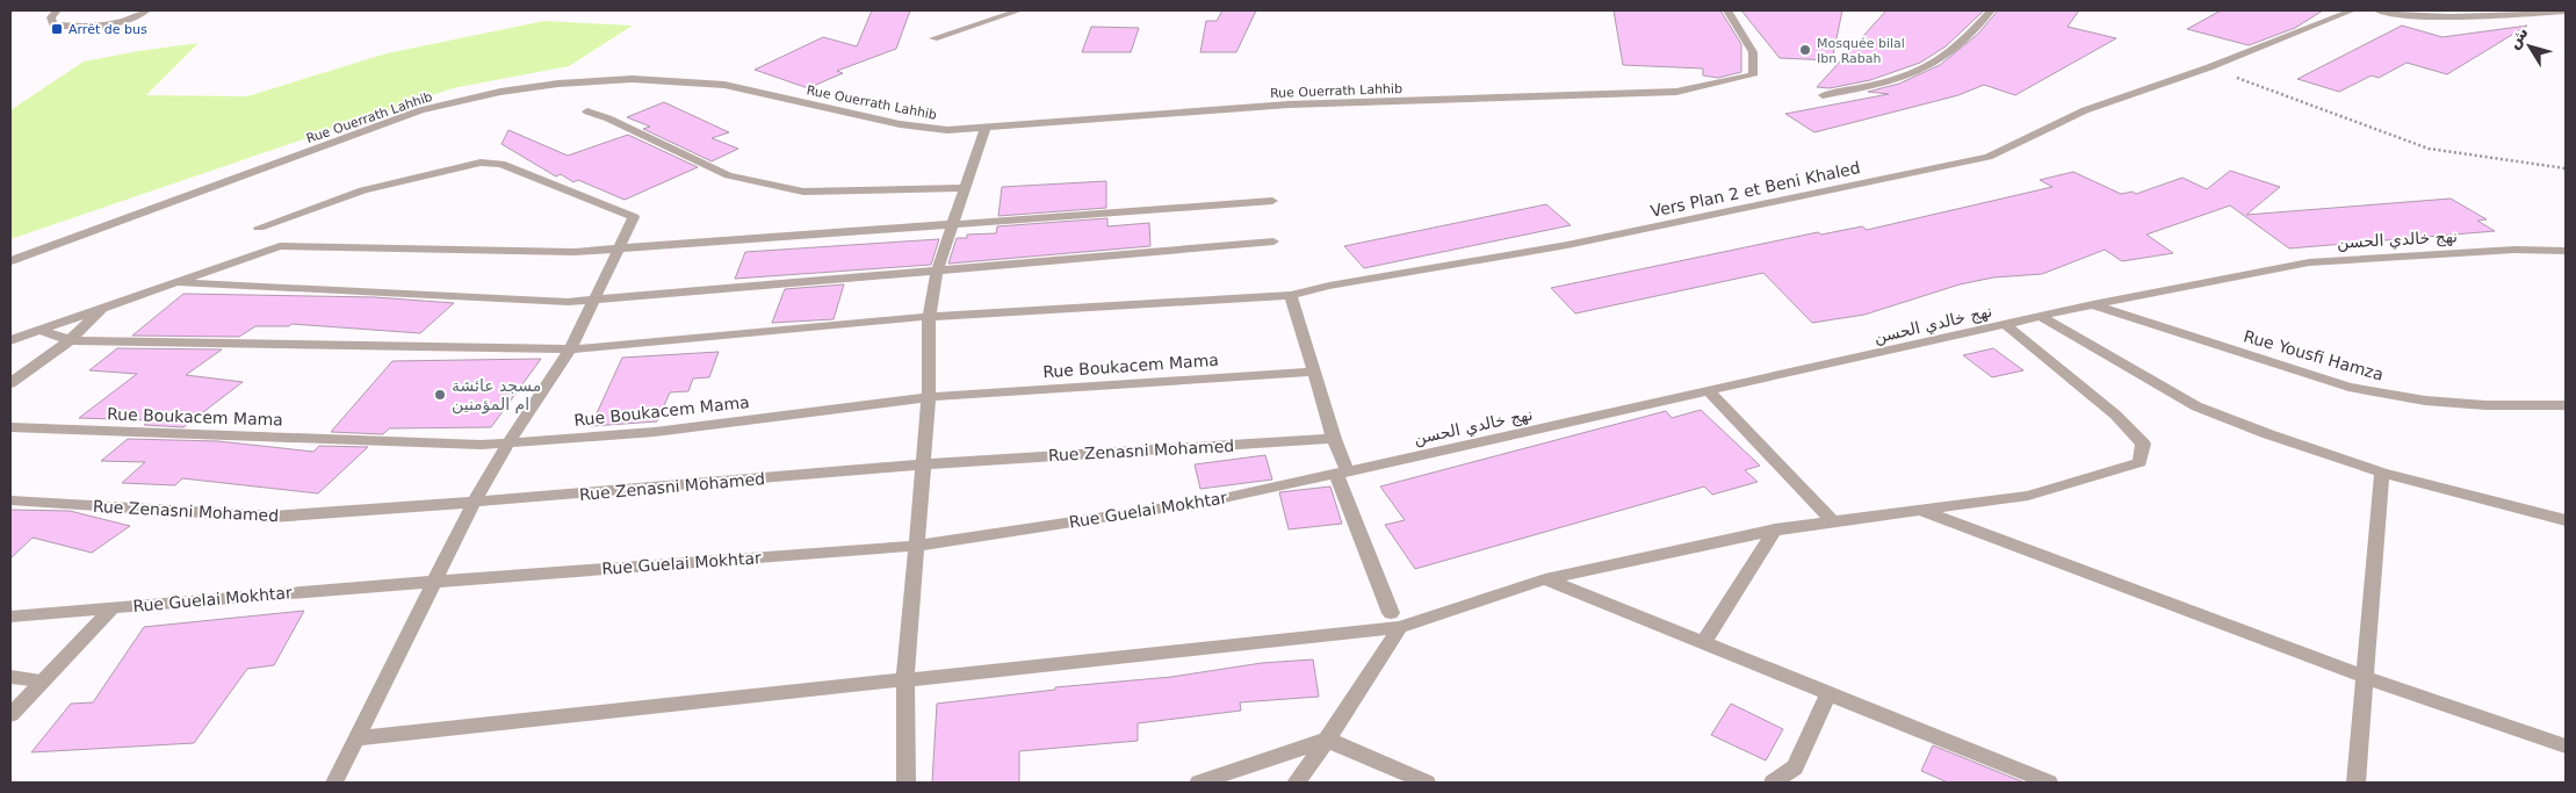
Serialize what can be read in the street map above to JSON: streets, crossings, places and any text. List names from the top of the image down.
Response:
{
  "streets": {
    "street": [
      "Rue Ouerrath Lahhib",
      "Vers Plan 2 et Beni Khaled",
      "نهج خالدي الحسن",
      "Rue Yousfi Hamza",
      "Rue Boukacem Mama",
      "Rue Zenasni Mohamed",
      "Rue Guelai Mokhtar"
    ]
  },
  "crossings": [
    ["نهج خالدي الحسن", "Rue Yousfi Hamza"],
    ["نهج خالدي الحسن", "Rue Guelai Mokhtar"]
  ],
  "places": {
    "transit": ["Arrêt de bus"],
    "other": ["Mosquée bilal Ibn Rabah", "مسجد عائشة ام المؤمنين"]
  },
  "north": "top left"
}
